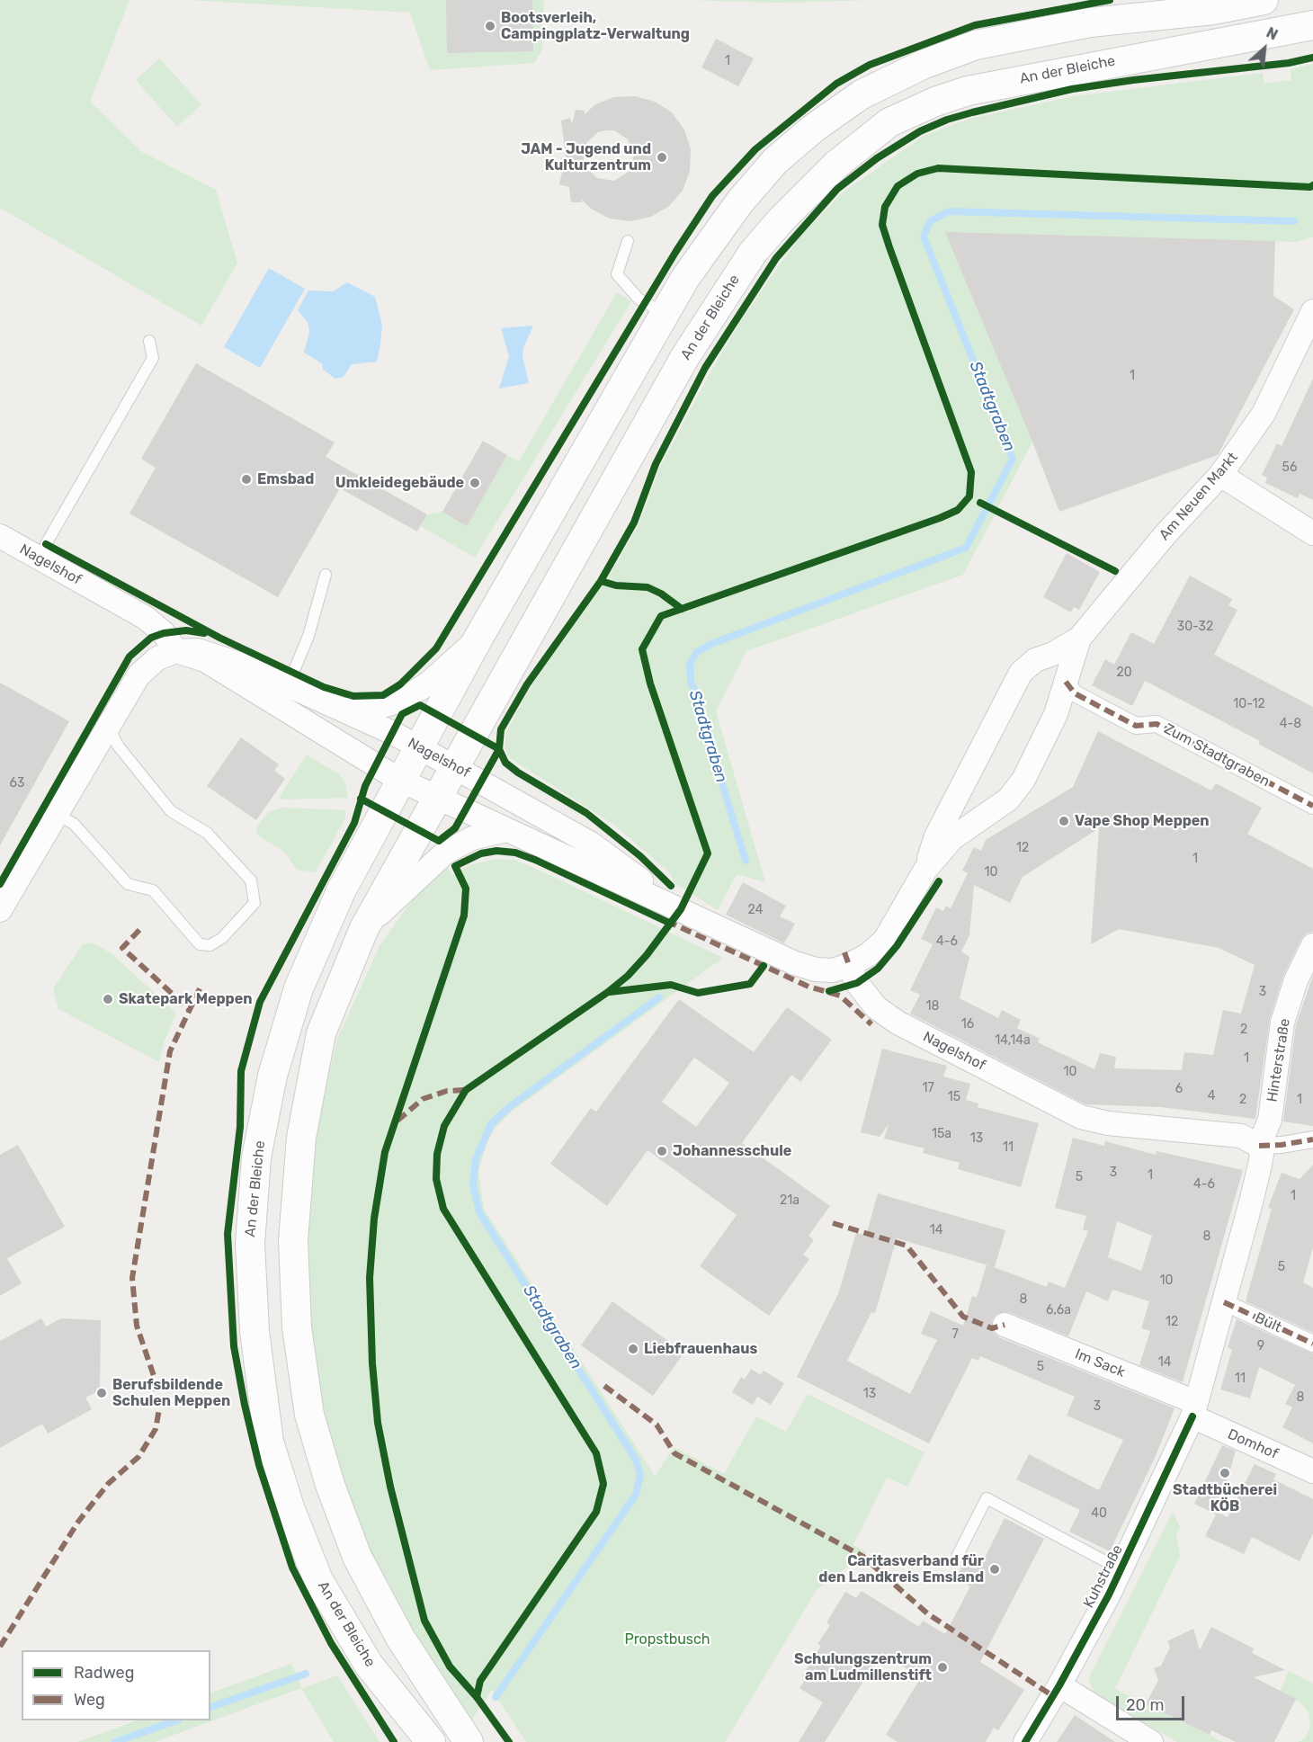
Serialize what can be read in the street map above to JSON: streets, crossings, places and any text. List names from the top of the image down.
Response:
{
  "streets": {
    "street": [
      "An der Bleiche",
      "Am Neuen Markt",
      "Nagelshof",
      "Zum Stadtgraben",
      "Hinterstraße",
      "Bült",
      "Im Sack",
      "Domhof",
      "Kuhstraße"
    ]
  },
  "crossings": [
    ["An der Bleiche", "Nagelshof"],
    ["Am Neuen Markt", "Nagelshof"],
    ["Am Neuen Markt", "Zum Stadtgraben"],
    ["Nagelshof", "Hinterstraße"],
    ["Nagelshof", "Kuhstraße"],
    ["Hinterstraße", "Kuhstraße"],
    ["Bült", "Kuhstraße"],
    ["Im Sack", "Domhof"],
    ["Im Sack", "Kuhstraße"],
    ["Domhof", "Kuhstraße"]
  ],
  "water": ["Stadtgraben"],
  "parks": ["Propstbusch"],
  "places": [
    "Bootsverleih, Campingplatz-Verwaltung",
    "JAM - Jugend und Kulturzentrum",
    "Emsbad",
    "Umkleidegebäude",
    "Vape Shop Meppen",
    "Skatepark Meppen",
    "Johannesschule",
    "Liebfrauenhaus",
    "Berufsbildende Schulen Meppen",
    "Stadtbücherei KÖB",
    "Caritasverband für den Landkreis Emsland",
    "Schulungszentrum am Ludmillenstift"
  ],
  "house_numbers": [
    "1",
    "1",
    "56",
    "30-32",
    "20",
    "10-12",
    "4-8",
    "63",
    "12",
    "1",
    "10",
    "24",
    "4-6",
    "3",
    "18",
    "16",
    "2",
    "14,14a",
    "1",
    "10",
    "17",
    "6",
    "4",
    "15",
    "2",
    "1",
    "15a",
    "13",
    "11",
    "3",
    "1",
    "5",
    "4-6",
    "1",
    "21a",
    "14",
    "8",
    "5",
    "10",
    "8",
    "6,6a",
    "12",
    "7",
    "9",
    "14",
    "5",
    "11",
    "13",
    "8",
    "3",
    "40"
  ],
  "legend": ["Radweg", "Weg"],
  "scale_bar": "20 m",
  "north": "top right"
}
